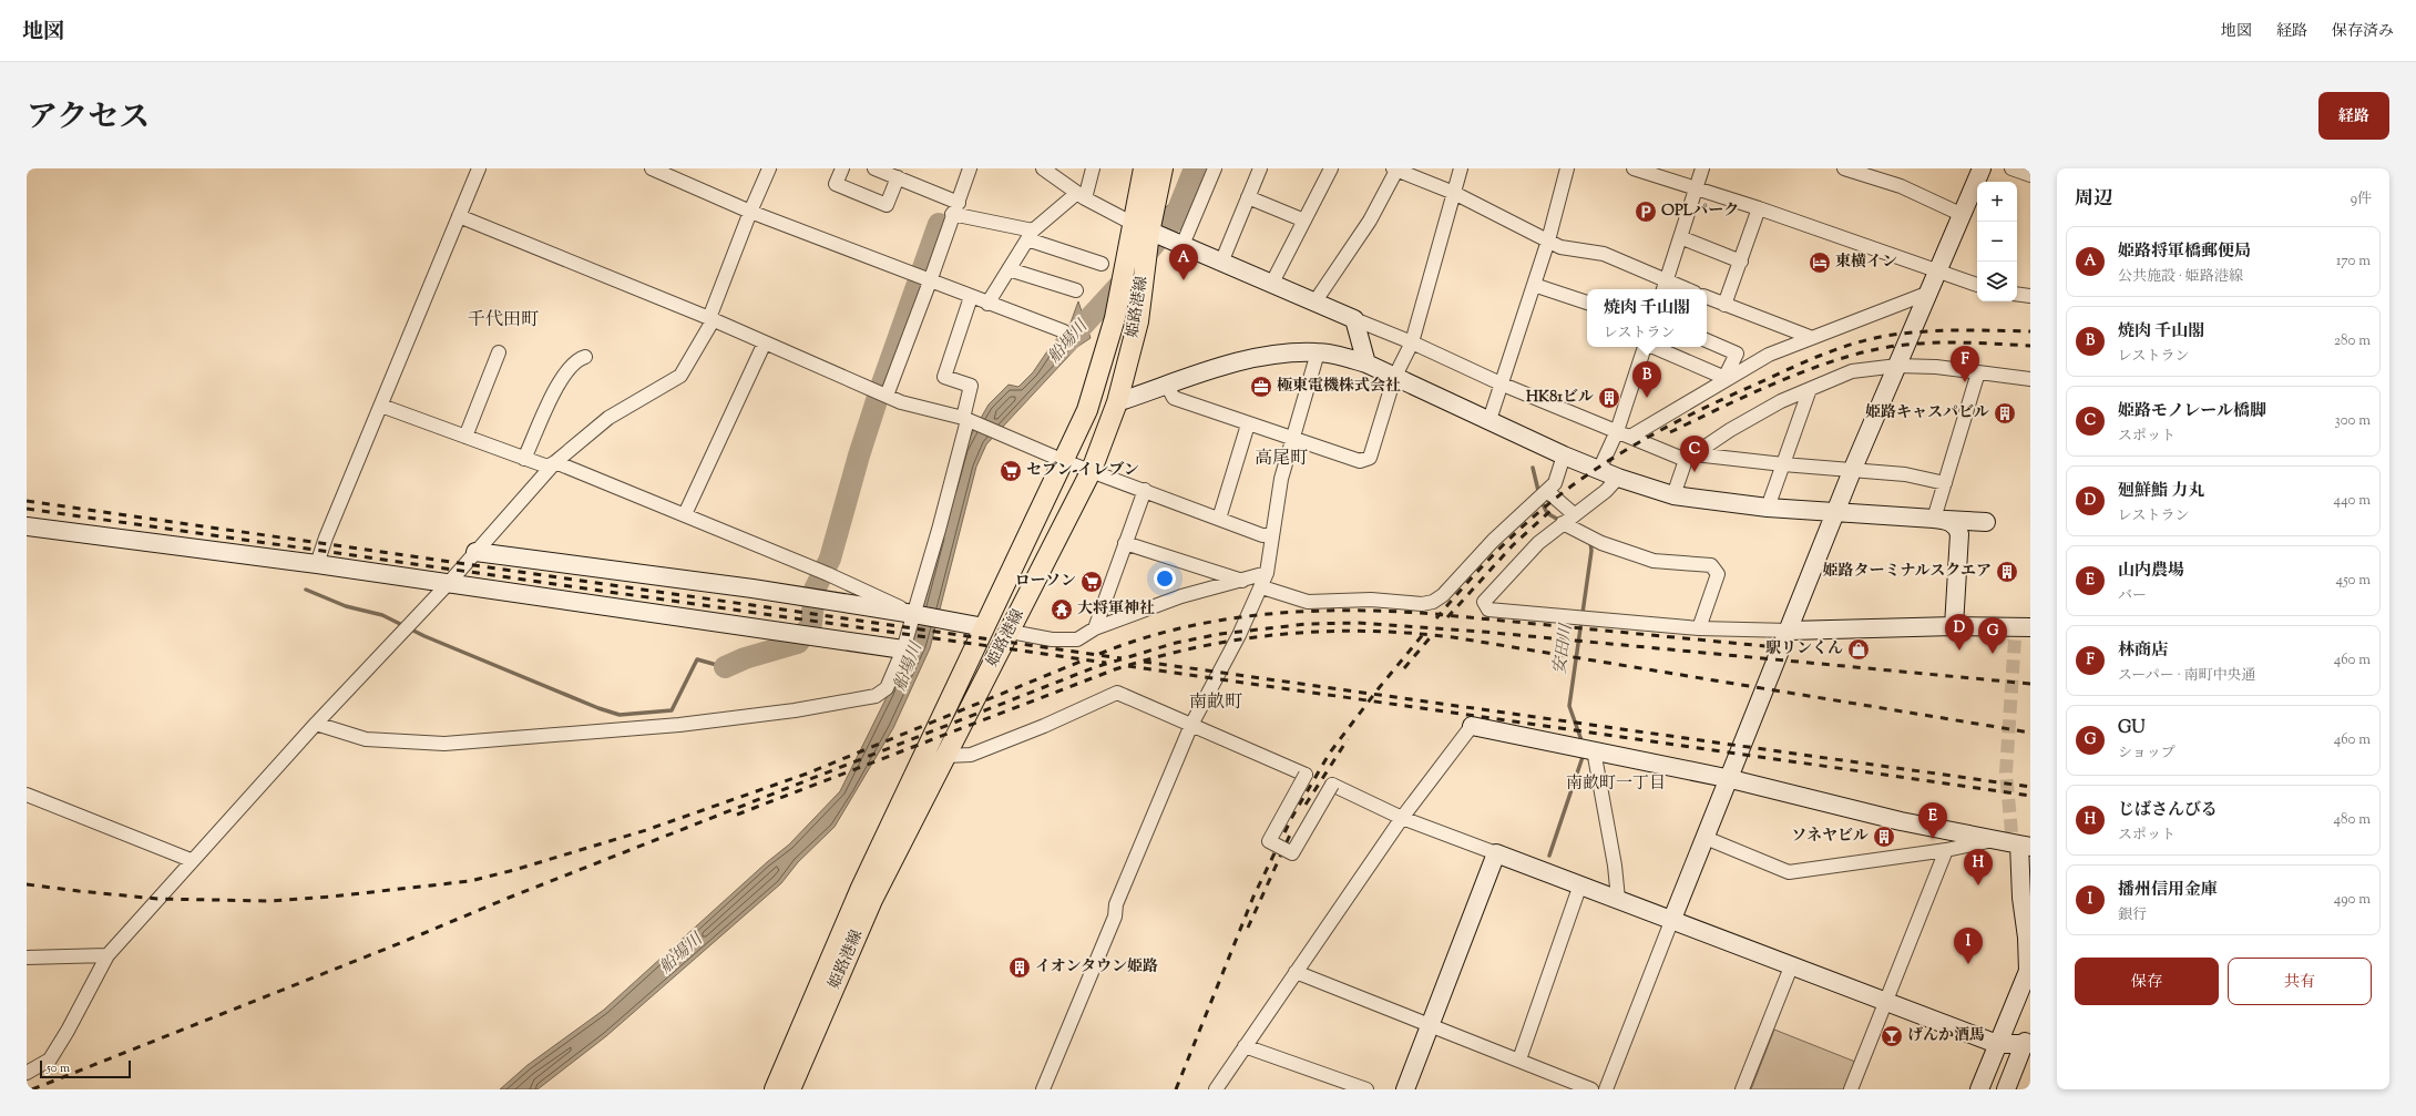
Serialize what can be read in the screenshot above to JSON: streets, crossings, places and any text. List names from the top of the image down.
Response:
{
  "streets": {
    "main road": ["姫路港線"]
  },
  "districts": [
    "千代田町",
    "高尾町",
    "南畝町",
    "南畝町一丁目"
  ],
  "water": ["船場川", "安田川"],
  "places": {
    "parking": ["OPLパーク"],
    "hotel": ["東横イン"],
    "office": ["極東電機株式会社"],
    "building": [
      "HK81ビル",
      "姫路キャスパビル",
      "姫路ターミナルスクエア",
      "ソネヤビル",
      "イオンタウン姫路"
    ],
    "supermarket": ["セブン-イレブン", "ローソン"],
    "temple": ["大将軍神社"],
    "shop": ["駅リンくん"],
    "bar": ["げんか酒馬"]
  },
  "scale_bar": "50 m",
  "page": {
    "header": "地図",
    "nav": ["地図", "経路", "保存済み"],
    "title": "アクセス",
    "buttons": [
      "経路",
      ["保存", "共有"]
    ],
    "heading": ["周辺", "9件"],
    "map_buttons": ["+", "−"],
    "list": [
      {
        "mark": "A",
        "name": "姫路将軍橋郵便局",
        "note": "公共施設 · 姫路港線",
        "value": "170 m"
      },
      {
        "mark": "B",
        "name": "焼肉 千山閣",
        "note": "レストラン",
        "value": "280 m"
      },
      {
        "mark": "C",
        "name": "姫路モノレール橋脚",
        "note": "スポット",
        "value": "300 m"
      },
      {
        "mark": "D",
        "name": "廻鮮鮨 力丸",
        "note": "レストラン",
        "value": "440 m"
      },
      {
        "mark": "E",
        "name": "山内農場",
        "note": "バー",
        "value": "450 m"
      },
      {
        "mark": "F",
        "name": "林商店",
        "note": "スーパー · 南町中央通",
        "value": "460 m"
      },
      {
        "mark": "G",
        "name": "GU",
        "note": "ショップ",
        "value": "460 m"
      },
      {
        "mark": "H",
        "name": "じばさんびる",
        "note": "スポット",
        "value": "480 m"
      },
      {
        "mark": "I",
        "name": "播州信用金庫",
        "note": "銀行",
        "value": "490 m"
      }
    ],
    "pins": [
      "A",
      "F",
      "B",
      "C",
      "D",
      "G",
      "E",
      "H",
      "I"
    ],
    "popup": ["焼肉 千山閣", "レストラン"],
    "scale": "50 m"
  }
}
